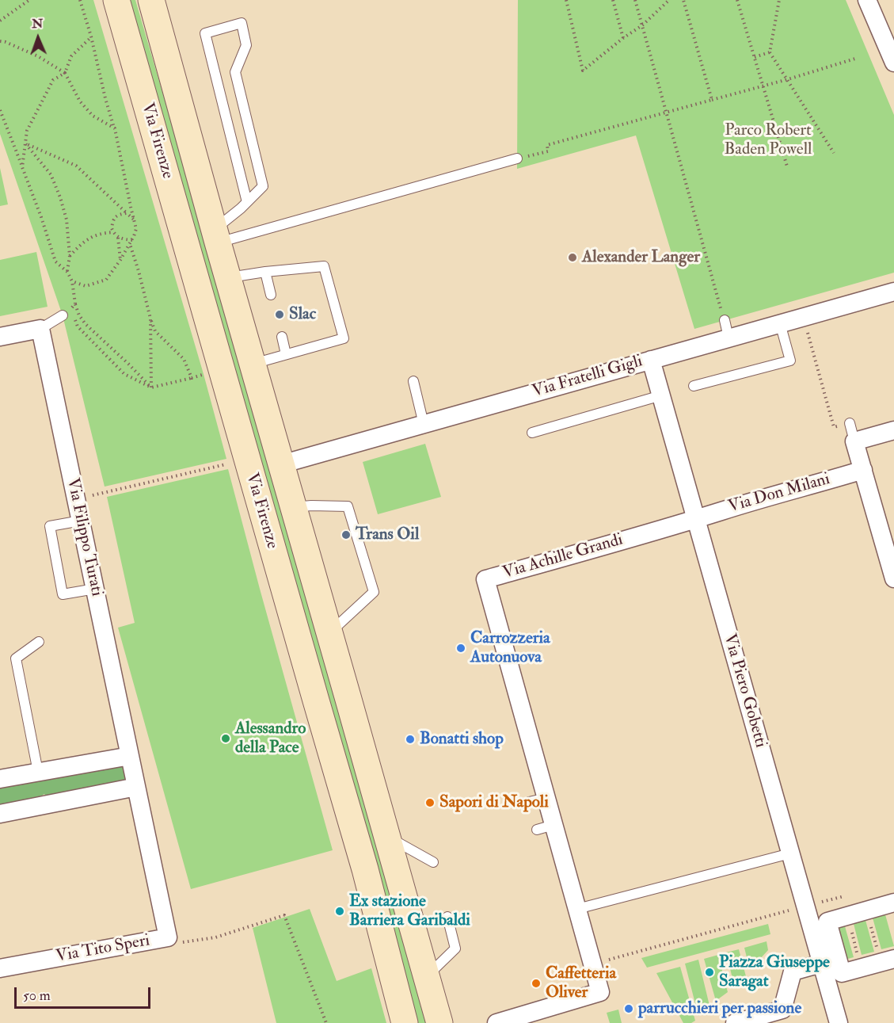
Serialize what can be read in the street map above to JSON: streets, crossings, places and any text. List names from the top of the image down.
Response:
{
  "streets": {
    "main road": ["Via Firenze"],
    "street": [
      "Via Fratelli Gigli",
      "Via Don Milani",
      "Via Filippo Turati",
      "Via Achille Grandi",
      "Via Piero Gobetti",
      "Via Tito Speri"
    ]
  },
  "crossings": [
    ["Via Firenze", "Via Fratelli Gigli"],
    ["Via Fratelli Gigli", "Via Piero Gobetti"],
    ["Via Don Milani", "Via Achille Grandi"],
    ["Via Don Milani", "Via Piero Gobetti"],
    ["Via Filippo Turati", "Via Tito Speri"],
    ["Via Achille Grandi", "Via Piero Gobetti"]
  ],
  "parks": ["Parco Robert Baden Powell"],
  "places": [
    "Alexander Langer",
    "Slac",
    "Trans Oil",
    "Carrozzeria Autonuova",
    "Alessandro della Pace",
    "Bonatti shop",
    "Sapori di Napoli",
    "Ex stazione Barriera Garibaldi",
    "Piazza Giuseppe Saragat",
    "Caffetteria Oliver",
    "parrucchieri per passione"
  ],
  "scale_bar": "50 m",
  "north": "top"
}
